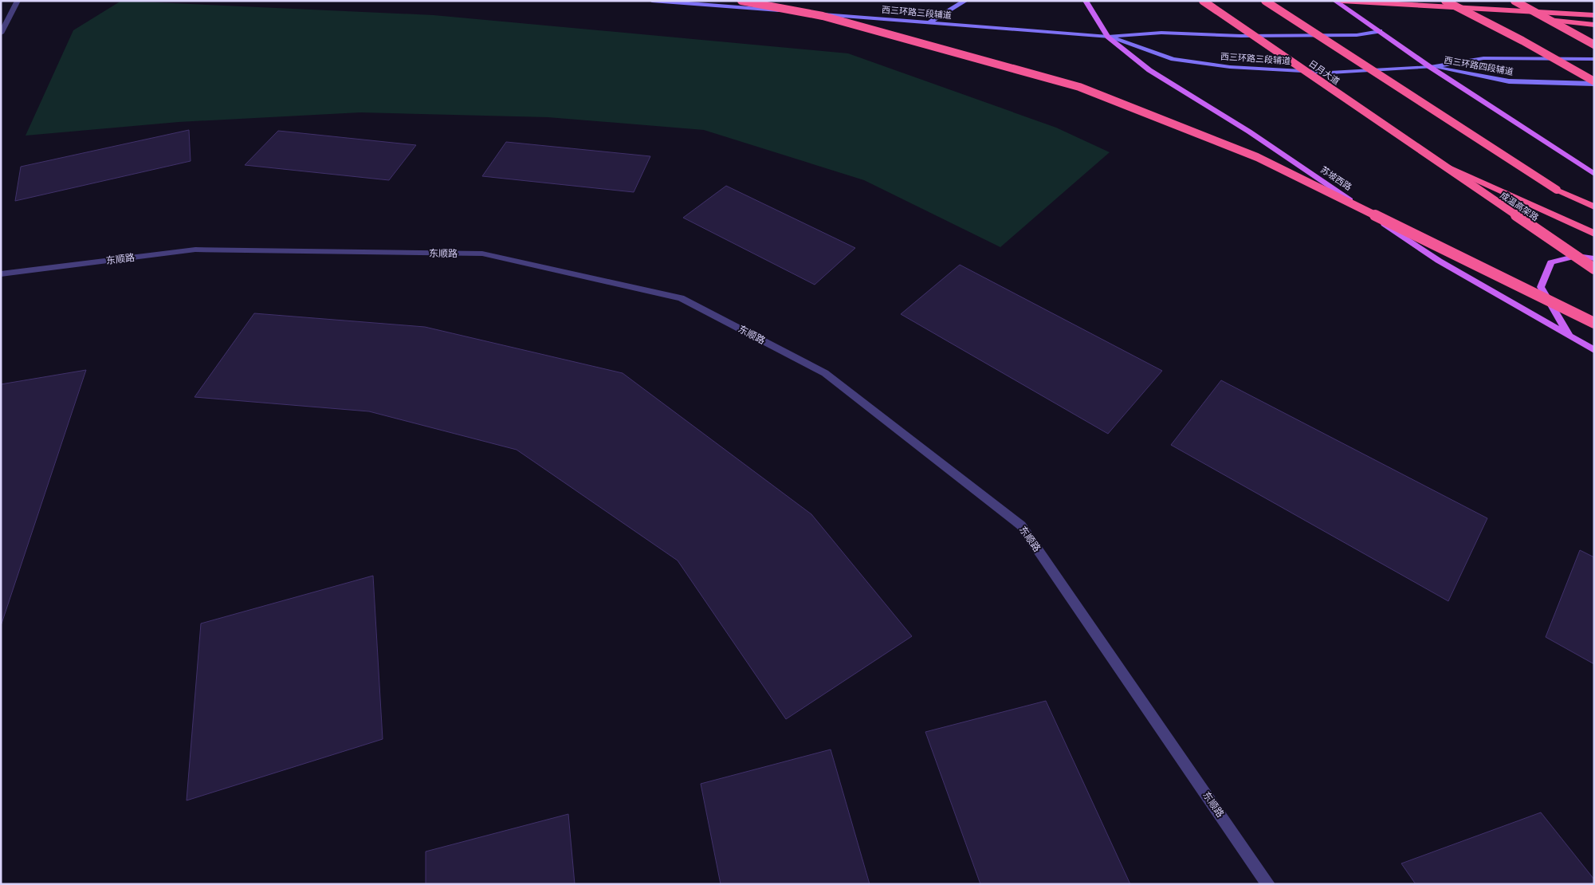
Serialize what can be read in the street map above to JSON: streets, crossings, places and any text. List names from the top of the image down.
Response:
{
  "streets": {
    "highway": ["日月大道", "成温高架路"],
    "main road": ["西三环路三段辅道", "西三环路四段辅道", "苏坡西路"],
    "street": ["东顺路"]
  },
  "crossings": [
    ["西三环路三段辅道", "西三环路四段辅道"],
    ["西三环路三段辅道", "苏坡西路"],
    ["日月大道", "成温高架路"]
  ]
}
